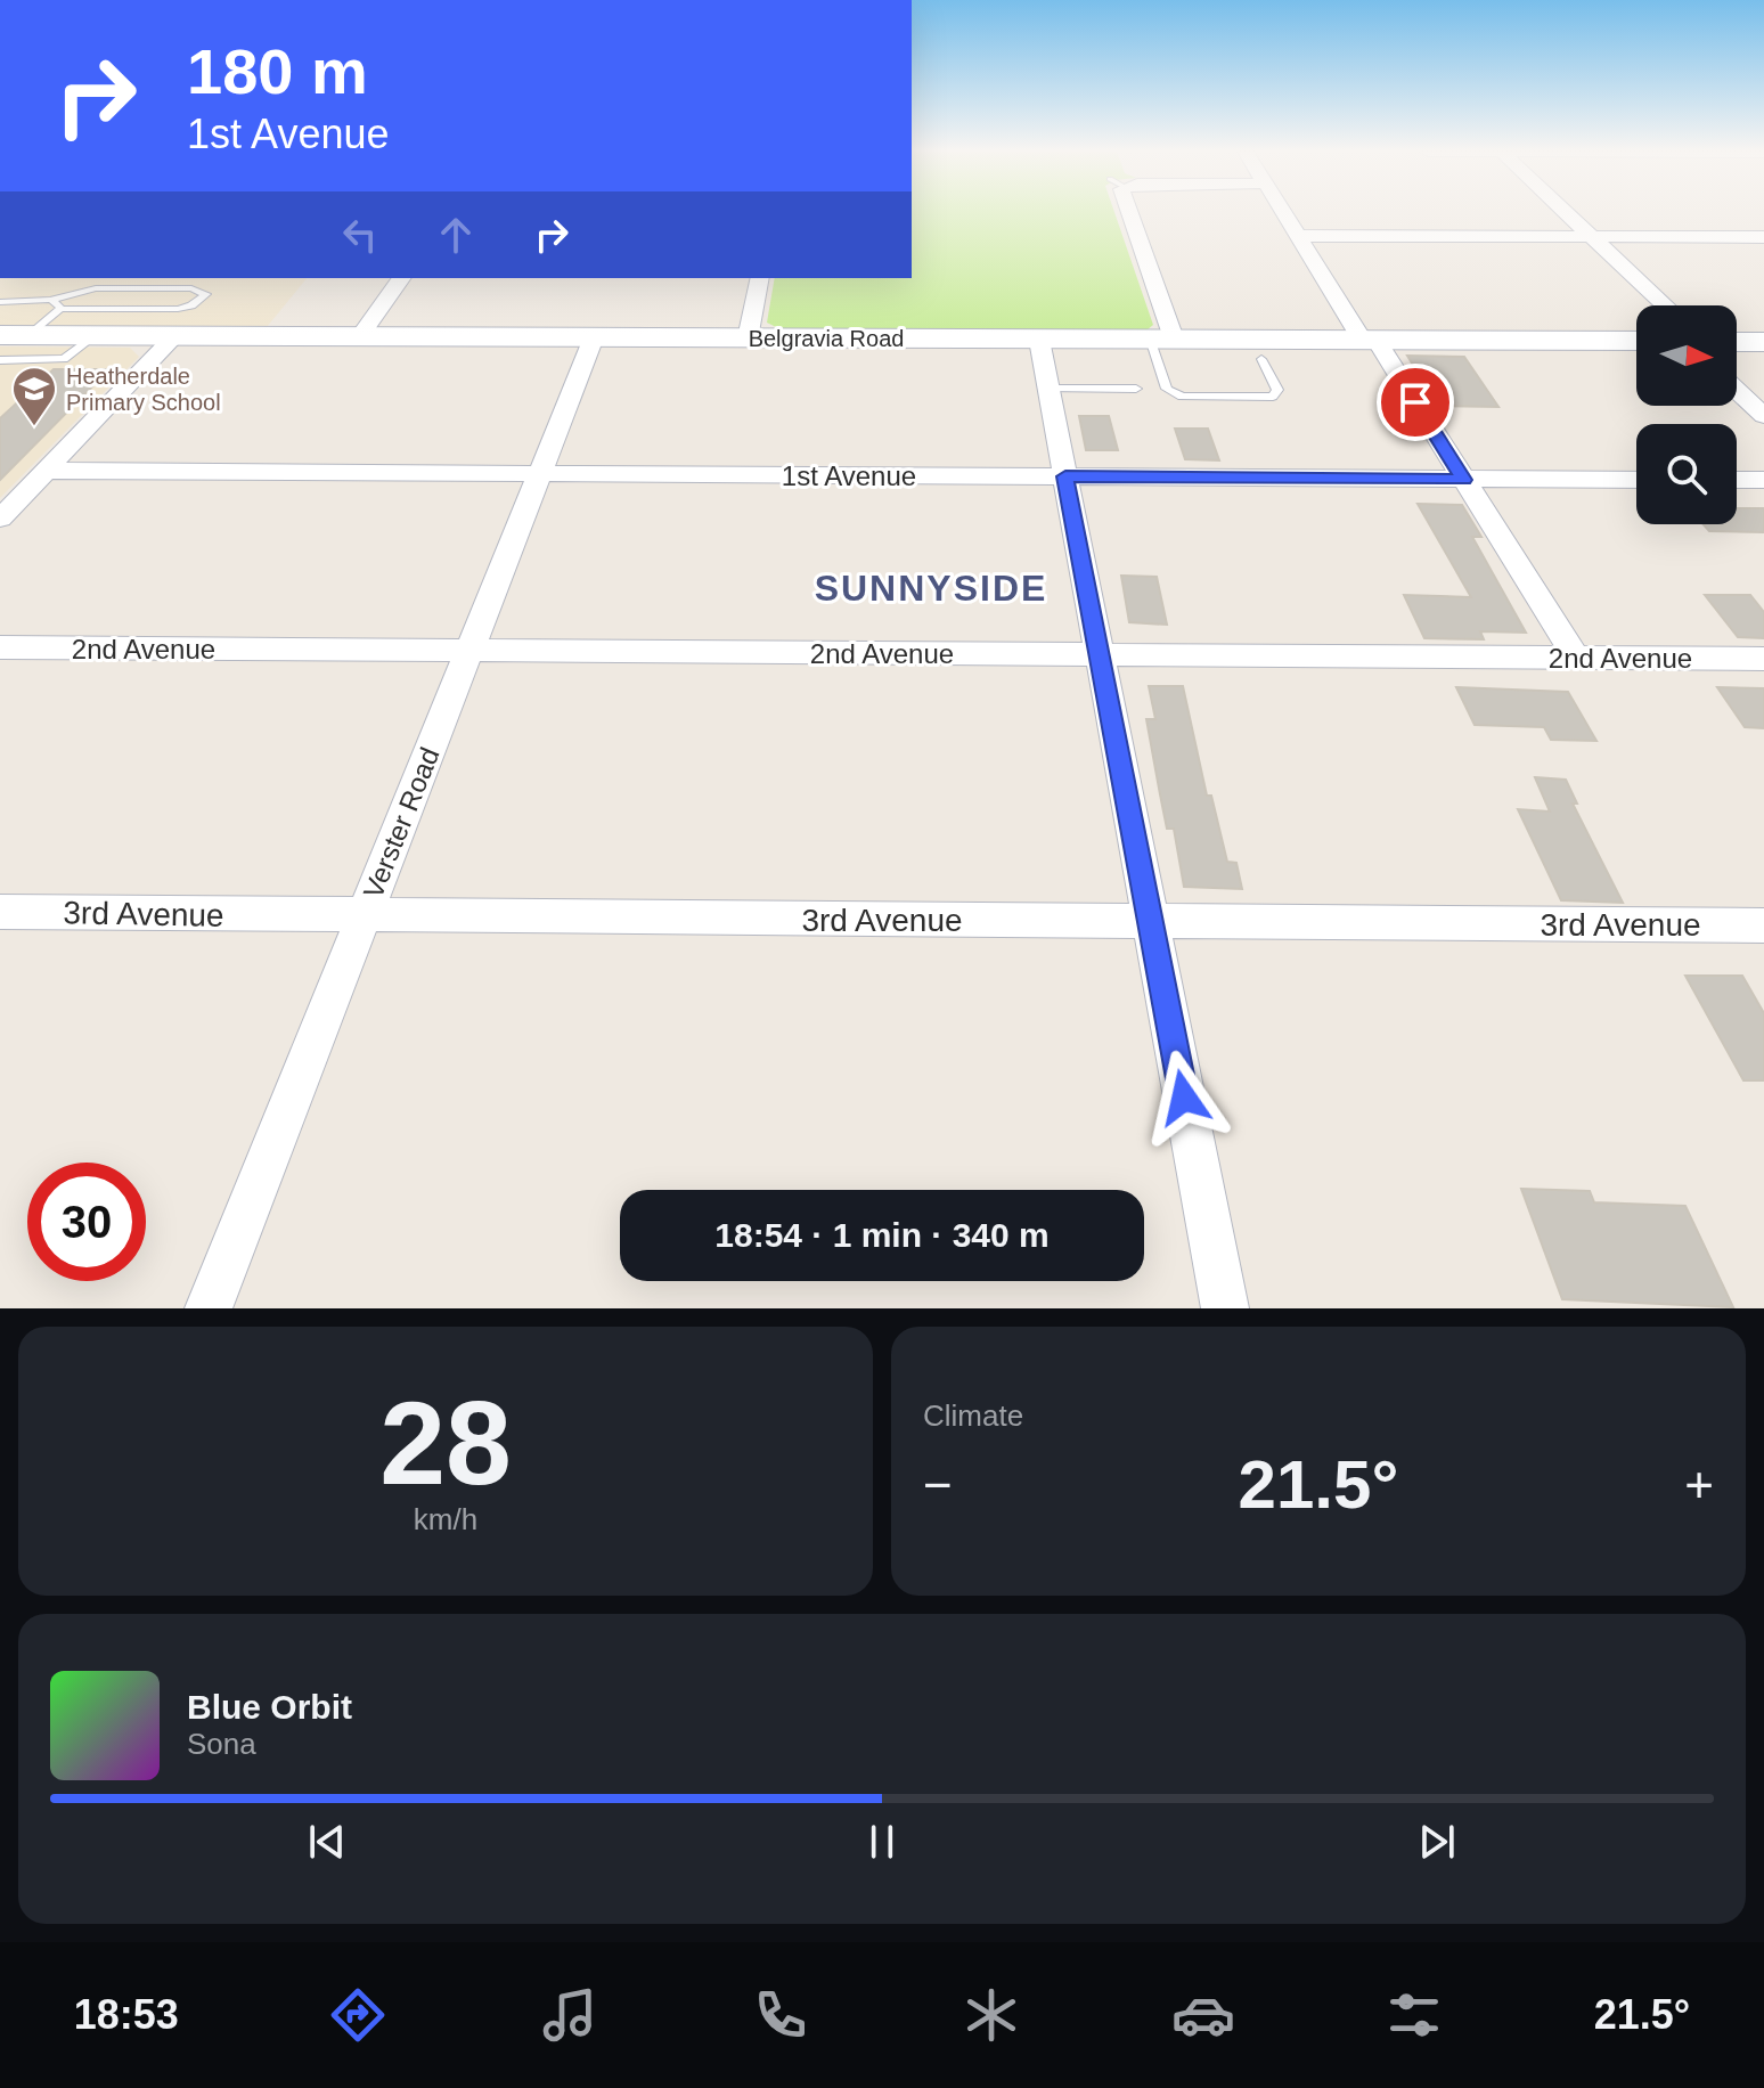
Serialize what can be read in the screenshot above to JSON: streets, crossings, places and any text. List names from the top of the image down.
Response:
{
  "streets": {
    "street": [
      "Belgravia Road",
      "1st Avenue",
      "2nd Avenue",
      "Verster Road",
      "3rd Avenue"
    ]
  },
  "crossings": [
    ["Belgravia Road", "Verster Road"],
    ["1st Avenue", "Verster Road"],
    ["2nd Avenue", "Verster Road"],
    ["Verster Road", "3rd Avenue"]
  ],
  "districts": ["SUNNYSIDE"],
  "places": {
    "school or university": ["Heatherdale Primary School"]
  },
  "north": "right",
  "page": {
    "turn": ["180 m", "1st Avenue"],
    "limit": "30",
    "trip": "18:54 · 1 min · 340 m",
    "tile": [
      ["28", "km/h"],
      "Climate"
    ],
    "heat": ["−", "21.5°", "+"],
    "song": ["Blue Orbit", "Sona"],
    "tabs": ["18:53", "21.5°"]
  }
}
